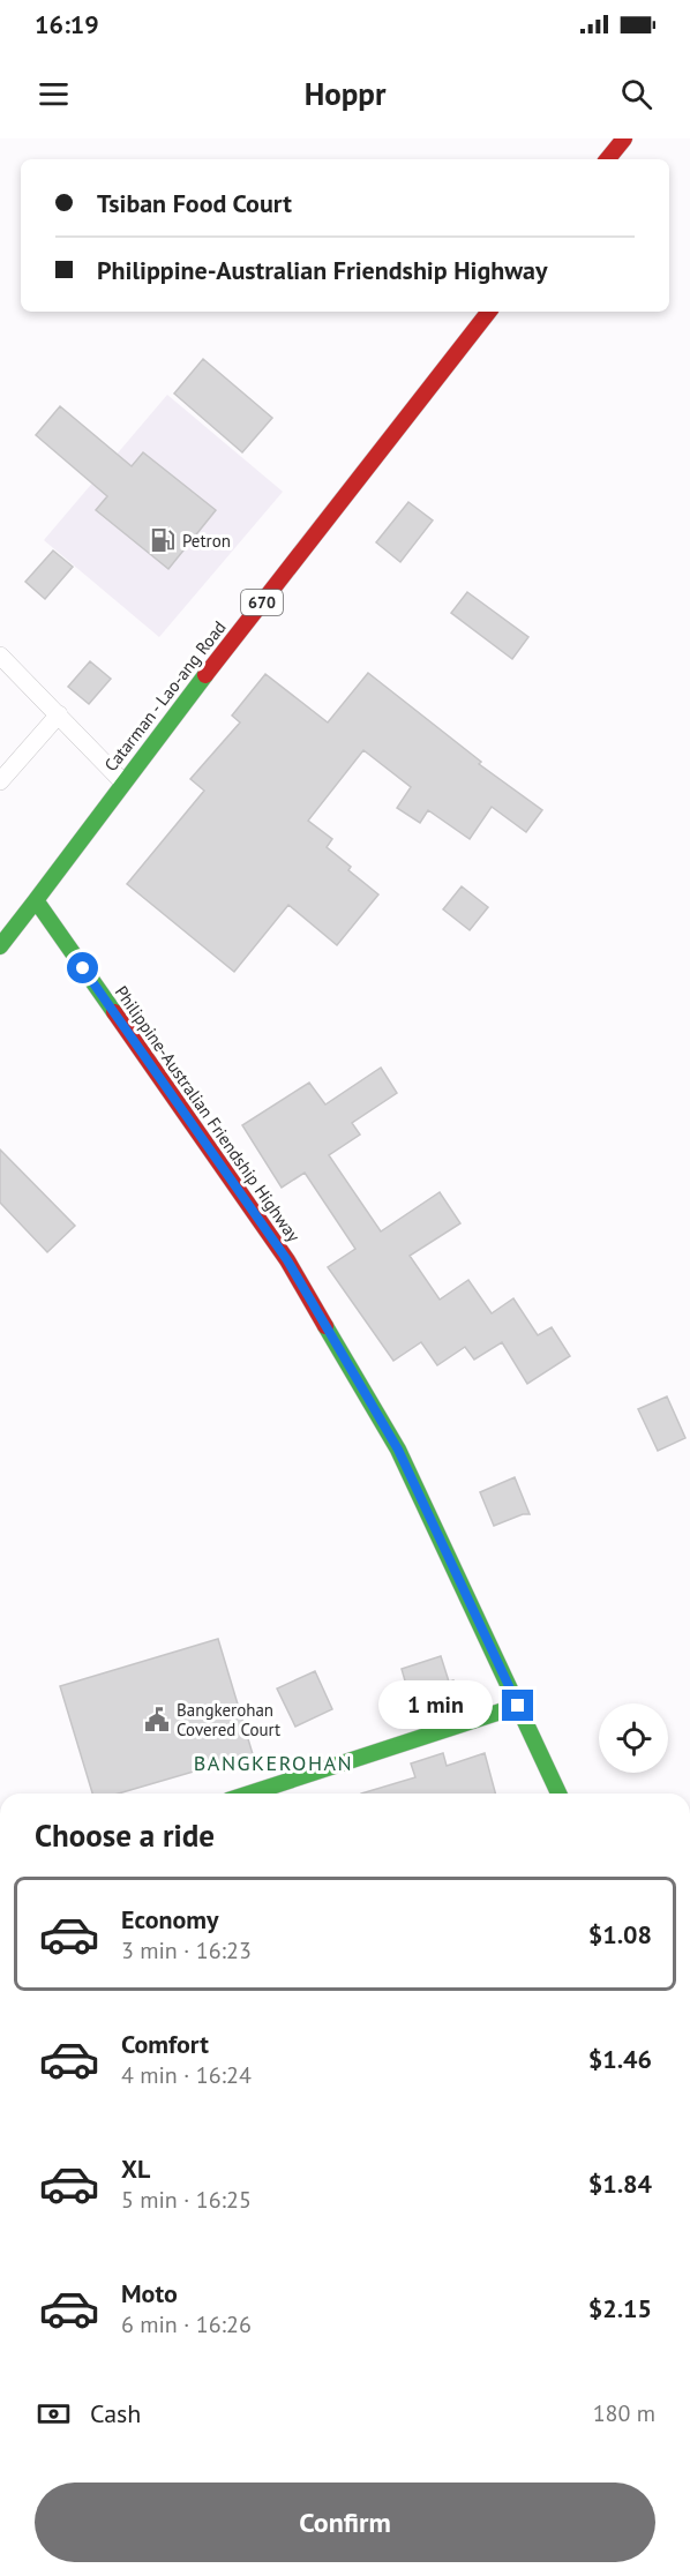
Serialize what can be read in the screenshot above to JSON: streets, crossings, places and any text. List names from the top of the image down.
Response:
{
  "streets": {
    "main road": ["670", "Catarman - Lao-ang Road", "Philippine-Australian Friendship Highway"]
  },
  "crossings": [
    ["Catarman - Lao-ang Road", "Philippine-Australian Friendship Highway"]
  ],
  "districts": ["BANGKEROHAN"],
  "places": {
    "fuel station": ["Petron"],
    "public building": ["Bangkerohan Covered Court"]
  },
  "page": {
    "status": "16:19",
    "header": "Hoppr",
    "banner": ["Tsiban Food Court", "Philippine-Australian Friendship Highway"],
    "bubble": "1 min",
    "heading": "Choose a ride",
    "list": [
      {
        "name": "Economy",
        "note": "3 min · 16:23",
        "value": "$1.08"
      },
      {
        "name": "Comfort",
        "note": "4 min · 16:24",
        "value": "$1.46"
      },
      {
        "name": "XL",
        "note": "5 min · 16:25",
        "value": "$1.84"
      },
      {
        "name": "Moto",
        "note": "6 min · 16:26",
        "value": "$2.15"
      }
    ],
    "pay": ["Cash", "180 m"],
    "buttons": "Confirm"
  }
}
